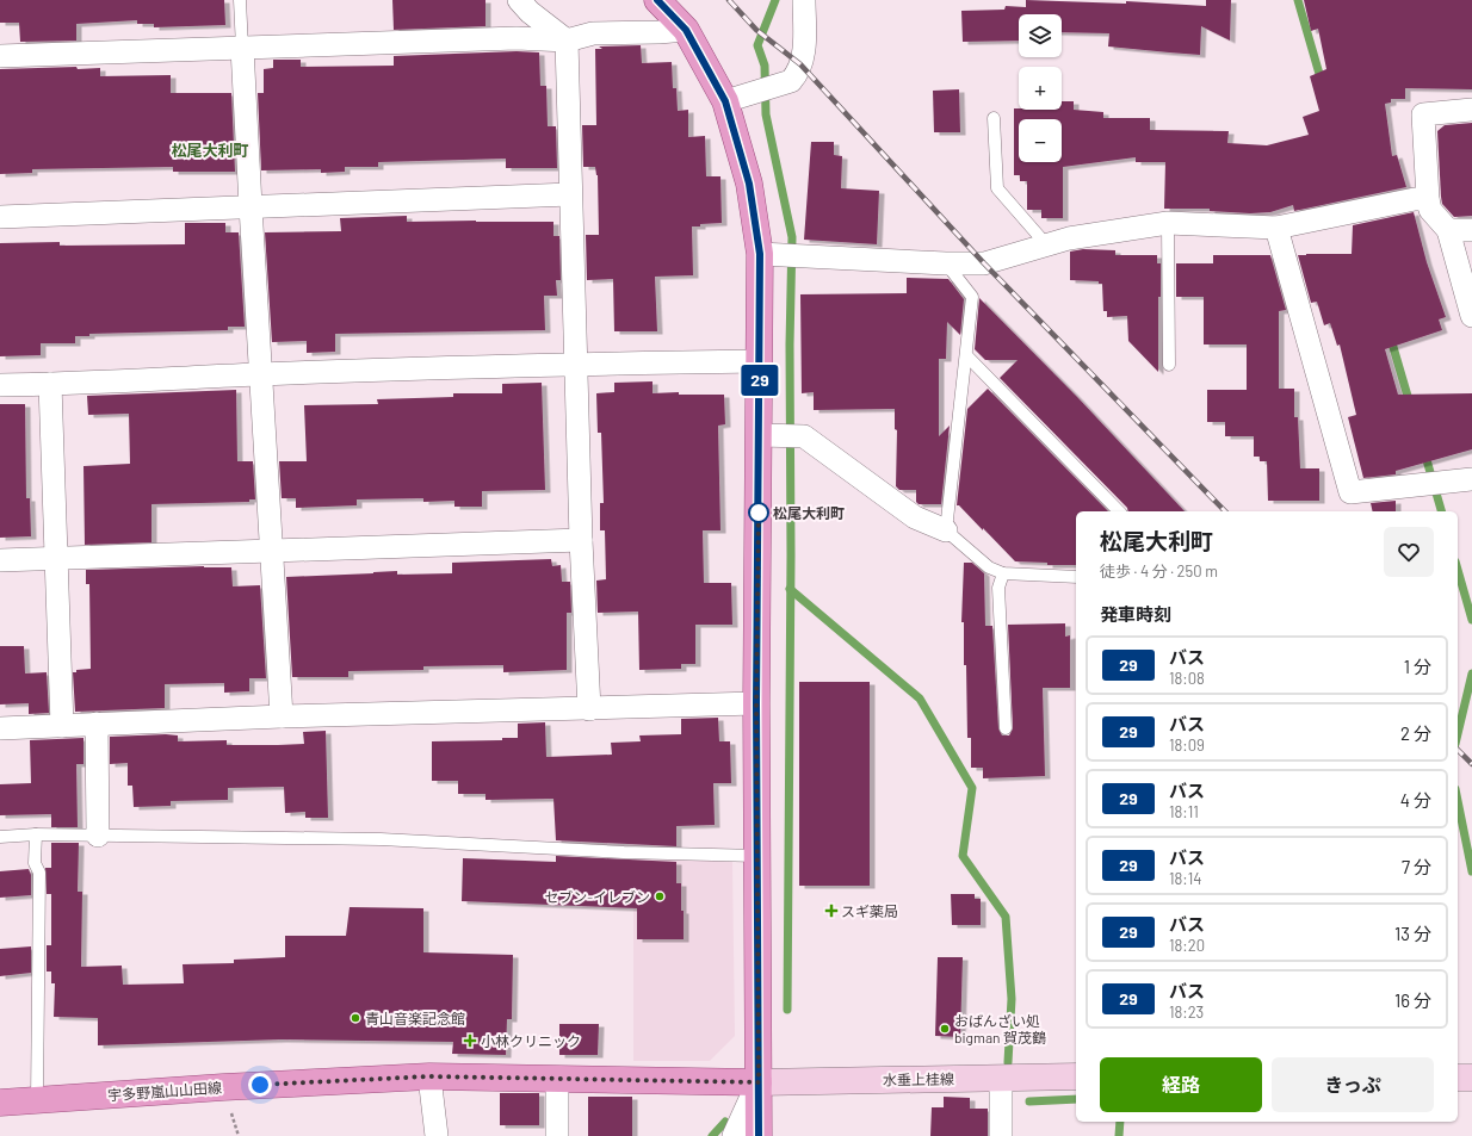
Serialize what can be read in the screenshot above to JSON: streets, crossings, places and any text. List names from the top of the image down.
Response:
{
  "streets": {
    "main road": ["水垂上桂線", "宇多野嵐山山田線"]
  },
  "crossings": [
    ["水垂上桂線", "宇多野嵐山山田線"]
  ],
  "districts": ["松尾大利町"],
  "places": {
    "other": [
      "松尾大利町",
      "セブン-イレブン",
      "青山音楽記念館",
      "おばんざい処 bigman 賀茂鶴"
    ],
    "health": ["スギ薬局", "小林クリニック"]
  },
  "lines": ["bus line 29"],
  "page": {
    "on_map": "29",
    "map_buttons": ["+", "−"],
    "heading": [
      ["松尾大利町", "徒歩 · 4 分 · 250 m"],
      "発車時刻"
    ],
    "list": [
      {
        "mark": "29",
        "name": "バス",
        "note": "18:08",
        "value": "1 分"
      },
      {
        "mark": "29",
        "name": "バス",
        "note": "18:09",
        "value": "2 分"
      },
      {
        "mark": "29",
        "name": "バス",
        "note": "18:11",
        "value": "4 分"
      },
      {
        "mark": "29",
        "name": "バス",
        "note": "18:14",
        "value": "7 分"
      },
      {
        "mark": "29",
        "name": "バス",
        "note": "18:20",
        "value": "13 分"
      },
      {
        "mark": "29",
        "name": "バス",
        "note": "18:23",
        "value": "16 分"
      }
    ],
    "buttons": ["経路", "きっぷ"]
  }
}
